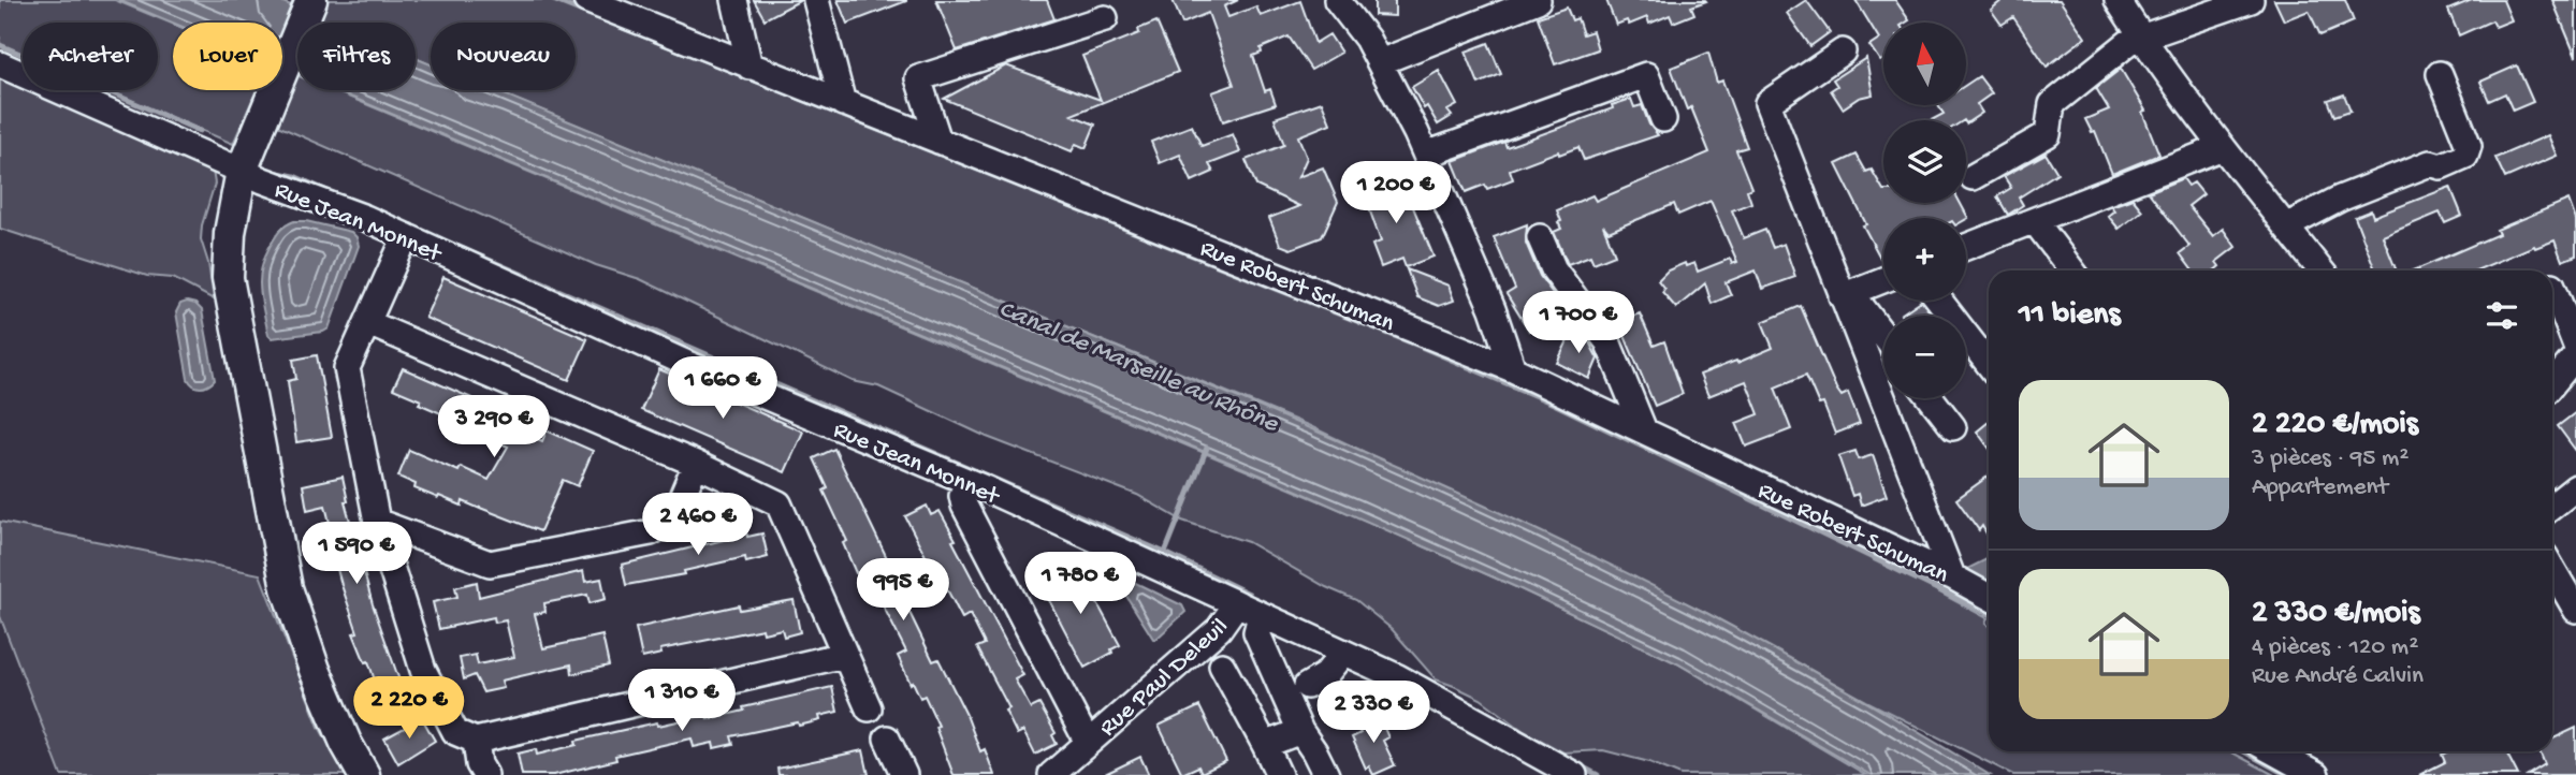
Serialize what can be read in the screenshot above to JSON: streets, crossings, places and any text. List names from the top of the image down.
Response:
{
  "streets": {
    "street": ["Rue Jean Monnet", "Rue Robert Schuman", "Rue Paul Deleuil"]
  },
  "crossings": [
    ["Rue Jean Monnet", "Rue Paul Deleuil"]
  ],
  "water": ["Canal de Marseille au Rhône"],
  "north": "top",
  "page": {
    "map_buttons": ["+", "−"],
    "chip": [
      "Acheter",
      "Louer",
      "Filtres",
      "Nouveau"
    ],
    "price": [
      "1 200 €",
      "1 700 €",
      "1 660 €",
      "3 290 €",
      "2 460 €",
      "1 590 €",
      "1 780 €",
      "995 €",
      "1 310 €",
      "2 220 €",
      "2 330 €"
    ],
    "heading": "11 biens",
    "list": [
      {
        "name": "2 220 €/mois",
        "note": "3 pièces · 95 m² · Appartement"
      },
      {
        "name": "2 330 €/mois",
        "note": "4 pièces · 120 m² · Rue André Calvin"
      }
    ]
  }
}
